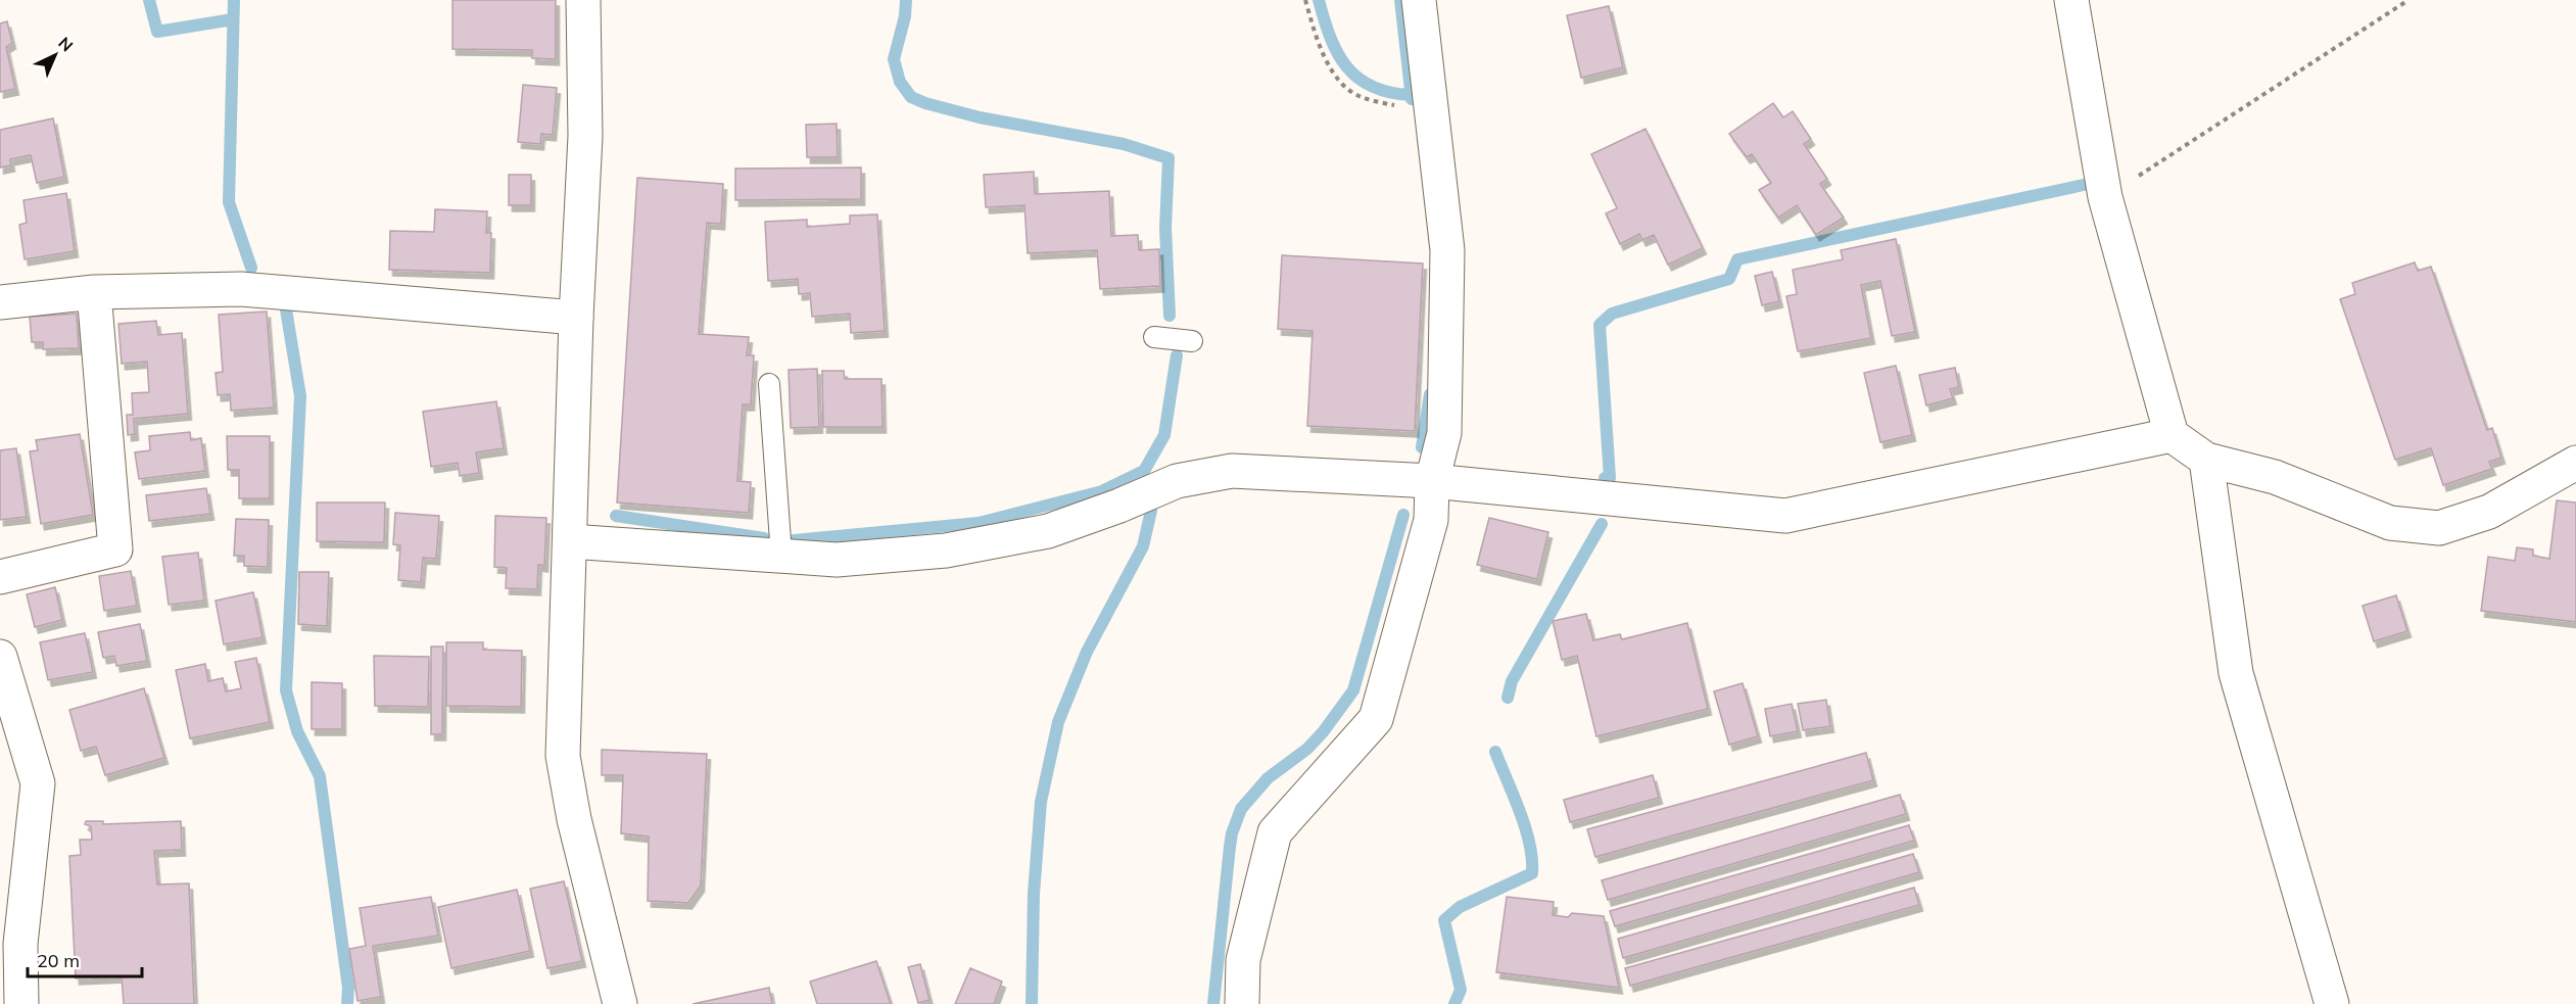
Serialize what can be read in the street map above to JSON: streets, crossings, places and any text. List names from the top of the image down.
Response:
{
  "scale_bar": "20 m",
  "north": "top right"
}
